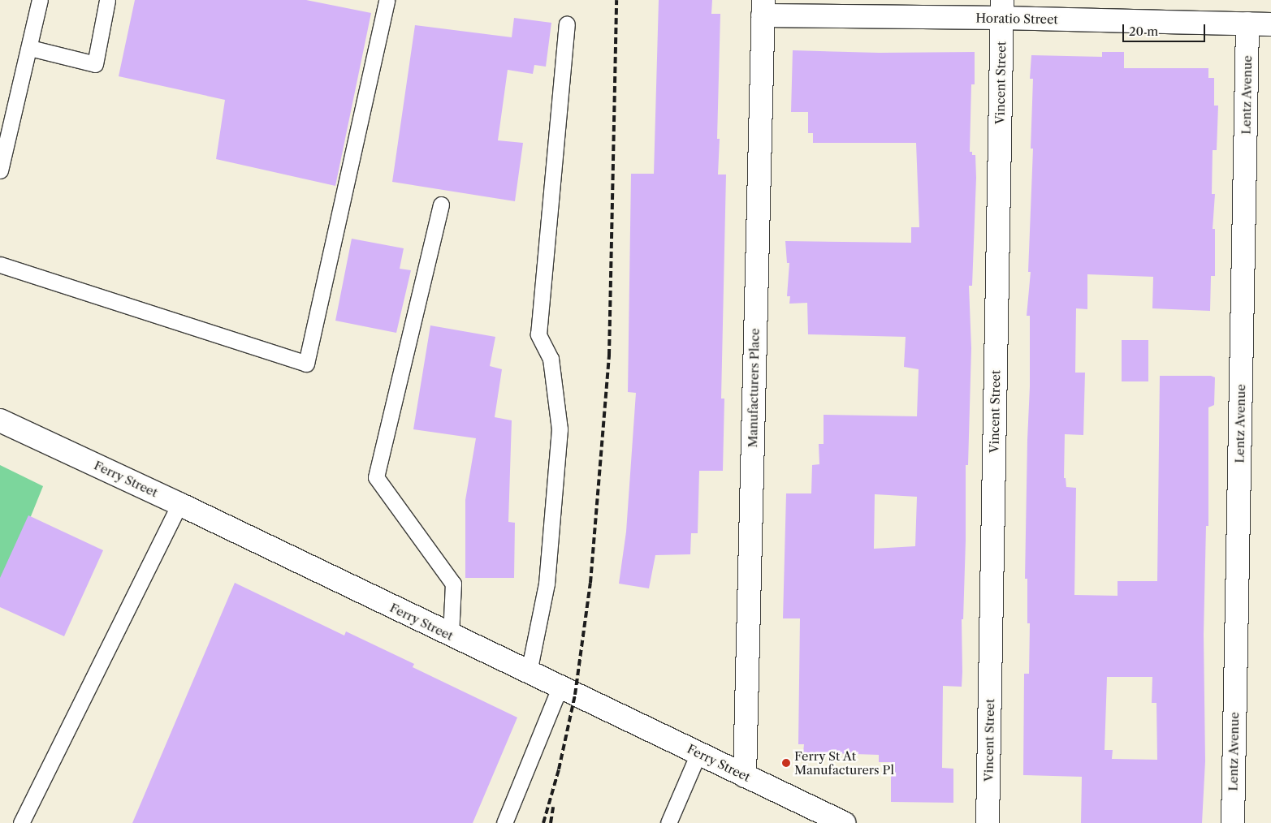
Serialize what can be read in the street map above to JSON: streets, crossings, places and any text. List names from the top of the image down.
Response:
{
  "streets": {
    "street": [
      "Horatio Street",
      "Vincent Street",
      "Lentz Avenue",
      "Manufacturers Place",
      "Ferry Street"
    ]
  },
  "crossings": [
    ["Horatio Street", "Vincent Street"],
    ["Horatio Street", "Lentz Avenue"],
    ["Horatio Street", "Manufacturers Place"],
    ["Manufacturers Place", "Ferry Street"]
  ],
  "places": ["Ferry St At Manufacturers Pl"],
  "scale_bar": "20 m"
}
